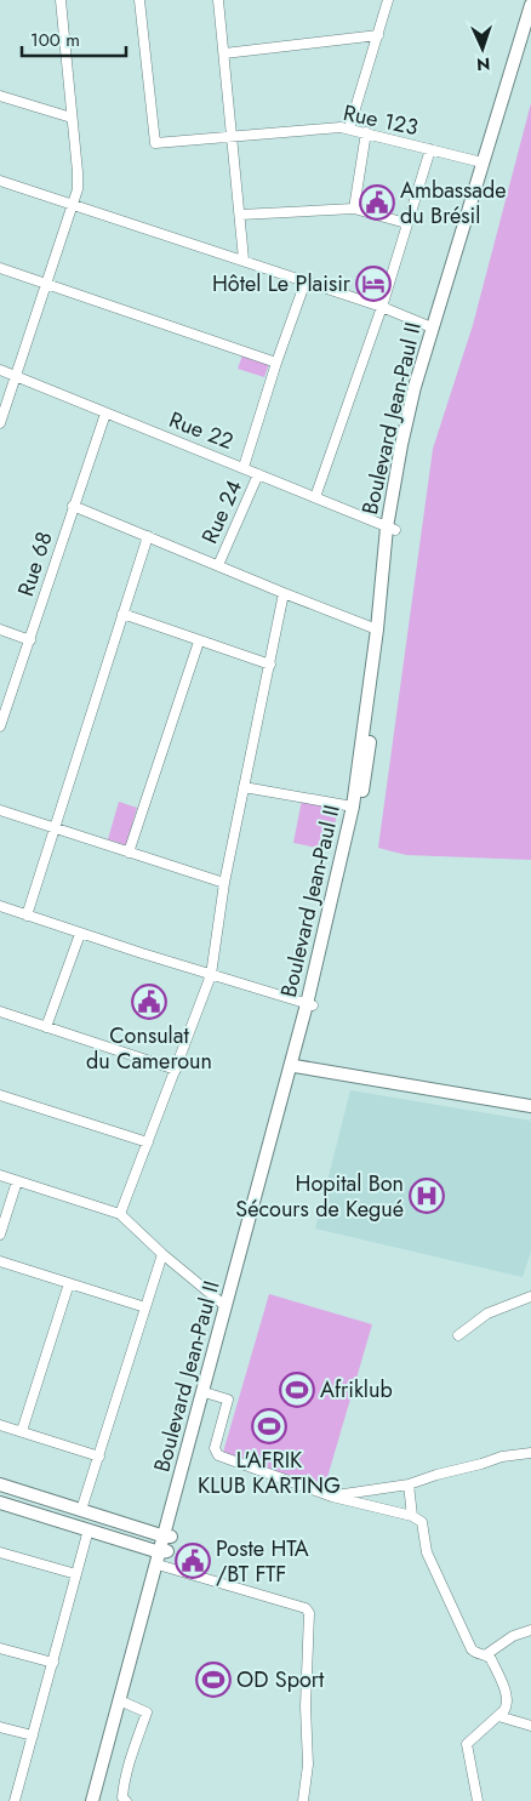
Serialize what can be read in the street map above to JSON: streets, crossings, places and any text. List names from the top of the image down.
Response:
{
  "streets": {
    "main road": ["Boulevard Jean-Paul II"],
    "street": [
      "Rue 123",
      "Rue 22",
      "Rue 24",
      "Rue 68"
    ]
  },
  "crossings": [
    ["Rue 123", "Boulevard Jean-Paul II"],
    ["Boulevard Jean-Paul II", "Rue 22"],
    ["Rue 22", "Rue 24"],
    ["Rue 22", "Rue 68"]
  ],
  "places": {
    "public building": ["Ambassade du Brésil", "Consulat du Cameroun", "Poste HTA /BT FTF"],
    "hotel": ["Hôtel Le Plaisir"],
    "hospital": ["Hopital Bon Sécours de Kegué"],
    "sports": ["Afriklub", "L'AFRIK KLUB KARTING", "OD Sport"]
  },
  "scale_bar": "100 m",
  "north": "bottom"
}
